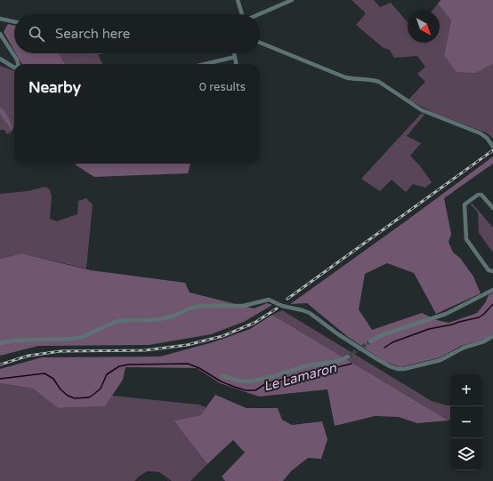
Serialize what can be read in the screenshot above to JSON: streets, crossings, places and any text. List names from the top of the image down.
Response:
{
  "water": ["Le Lamaron"],
  "north": "bottom right",
  "page": {
    "search": "Search here",
    "heading": ["Nearby", "0 results"],
    "map_buttons": ["+", "−"]
  }
}
